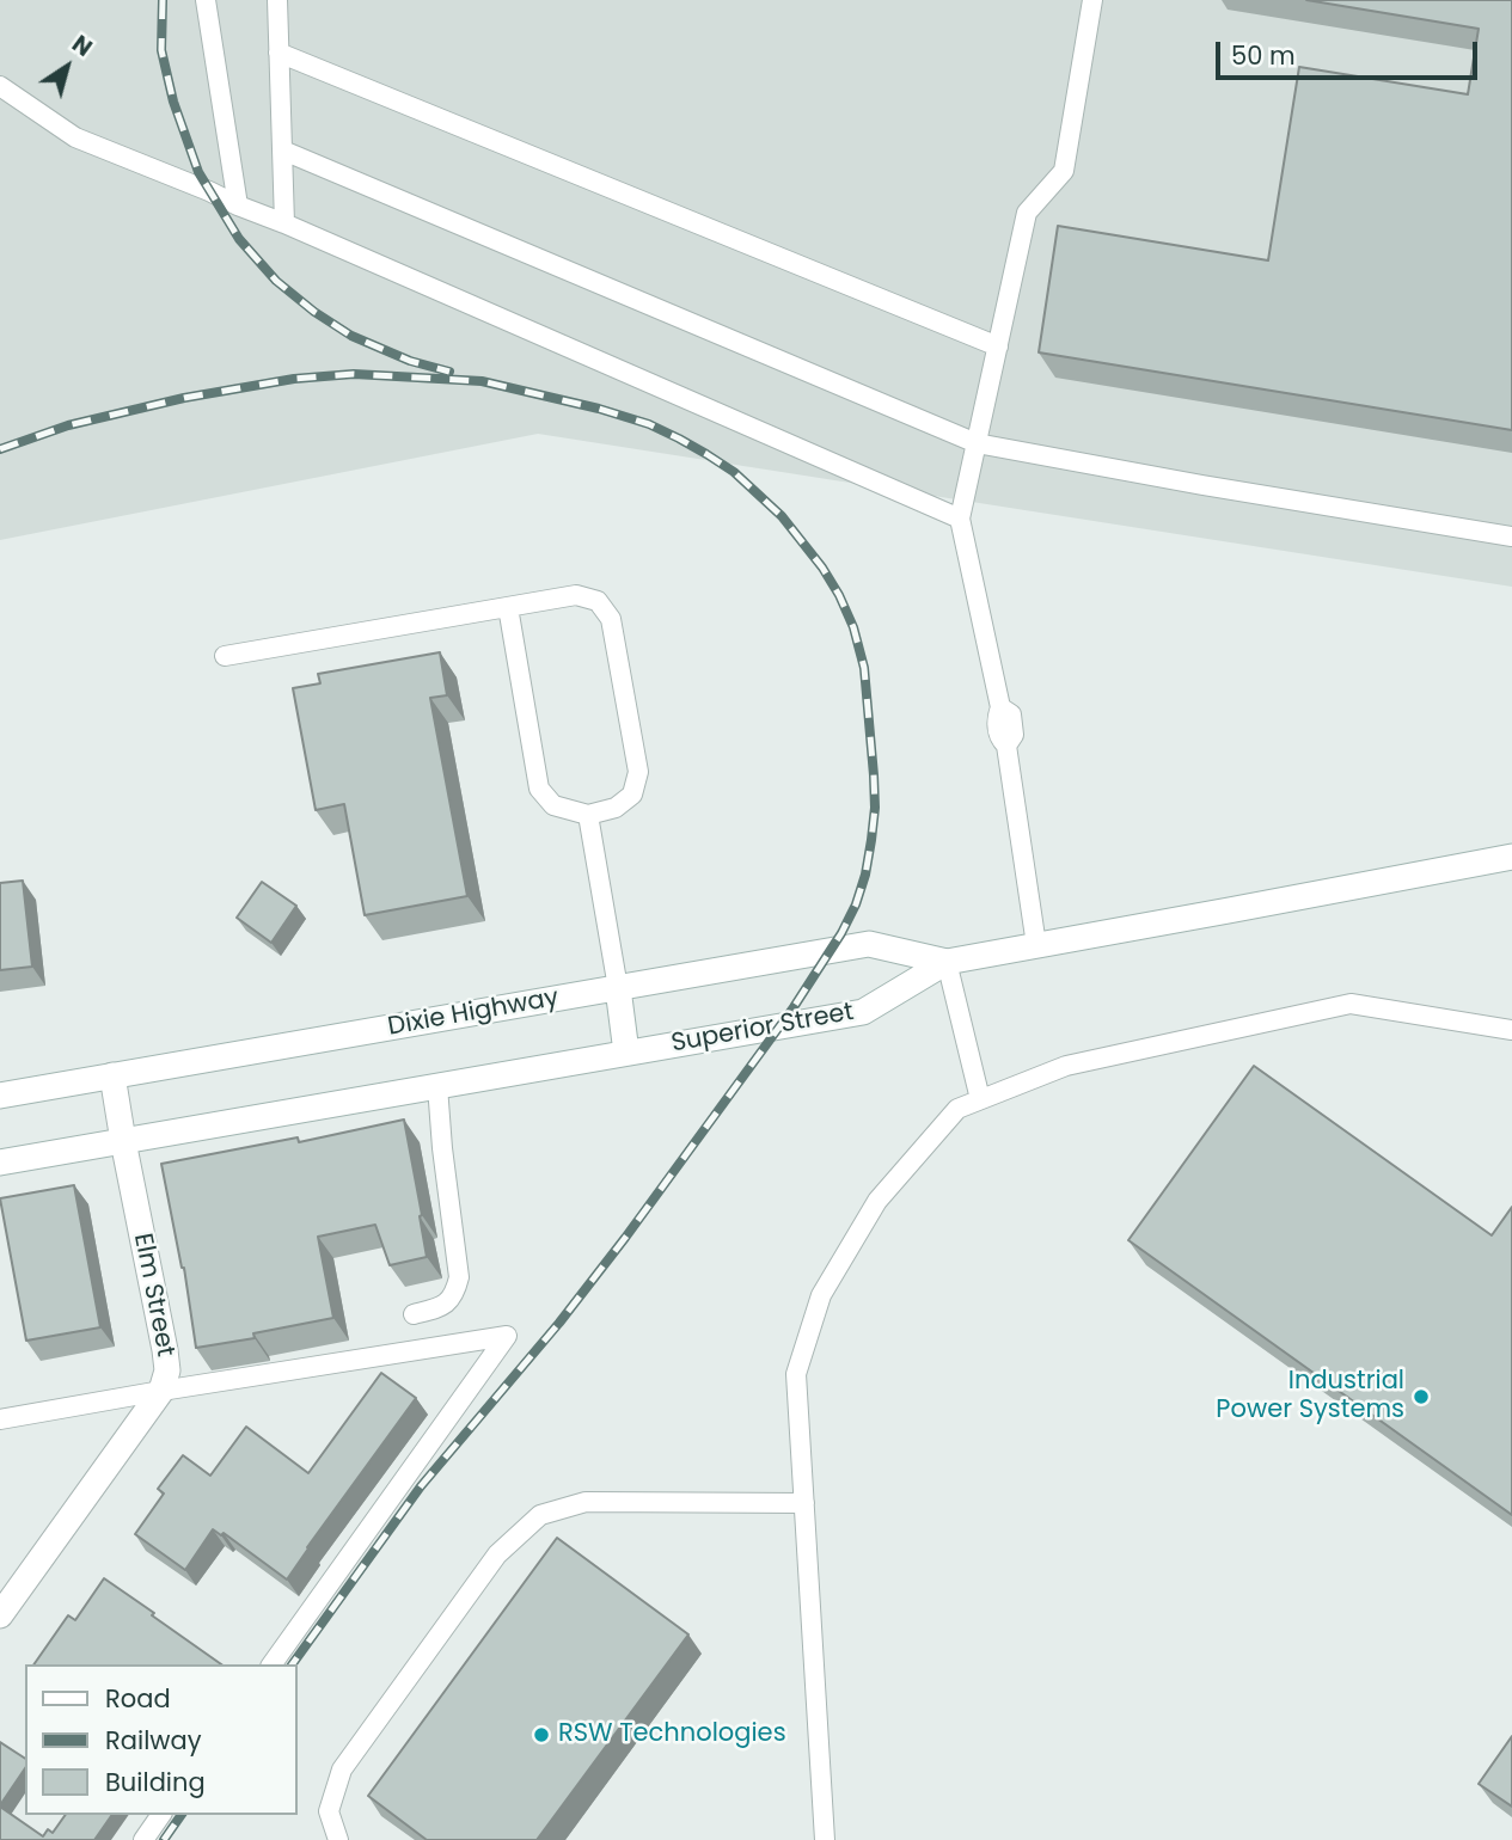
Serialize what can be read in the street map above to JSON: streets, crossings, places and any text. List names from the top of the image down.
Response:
{
  "streets": {
    "main road": ["Dixie Highway", "Superior Street", "Elm Street"]
  },
  "crossings": [
    ["Dixie Highway", "Superior Street"],
    ["Dixie Highway", "Elm Street"],
    ["Superior Street", "Elm Street"]
  ],
  "places": ["Industrial Power Systems", "RSW Technologies"],
  "legend": ["Road", "Railway", "Building"],
  "scale_bar": "50 m",
  "north": "top right"
}
